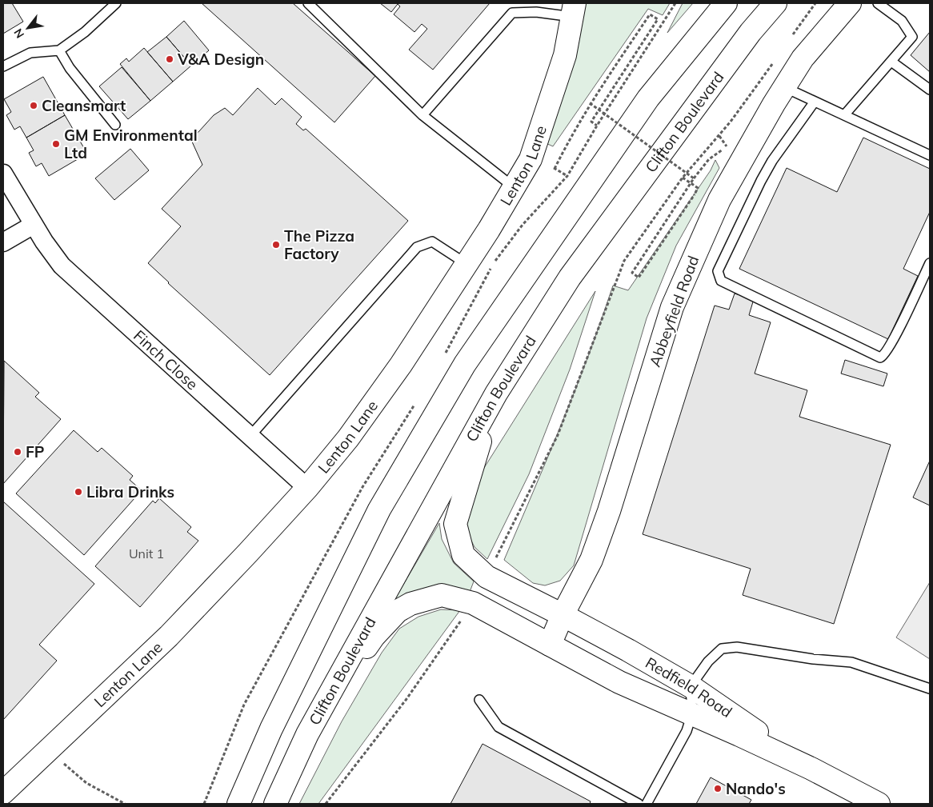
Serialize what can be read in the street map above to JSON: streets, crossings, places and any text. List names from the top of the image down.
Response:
{
  "streets": {
    "main road": [
      "Clifton Boulevard",
      "Lenton Lane",
      "Abbeyfield Road",
      "Redfield Road"
    ],
    "street": ["Finch Close"]
  },
  "crossings": [
    ["Clifton Boulevard", "Redfield Road"],
    ["Lenton Lane", "Finch Close"],
    ["Abbeyfield Road", "Redfield Road"]
  ],
  "places": [
    "V&A Design",
    "Cleansmart",
    "GM Environmental Ltd",
    "The Pizza Factory",
    "FP",
    "Libra Drinks",
    "Nando's"
  ],
  "house_numbers": ["Unit 1"],
  "north": "bottom left"
}
